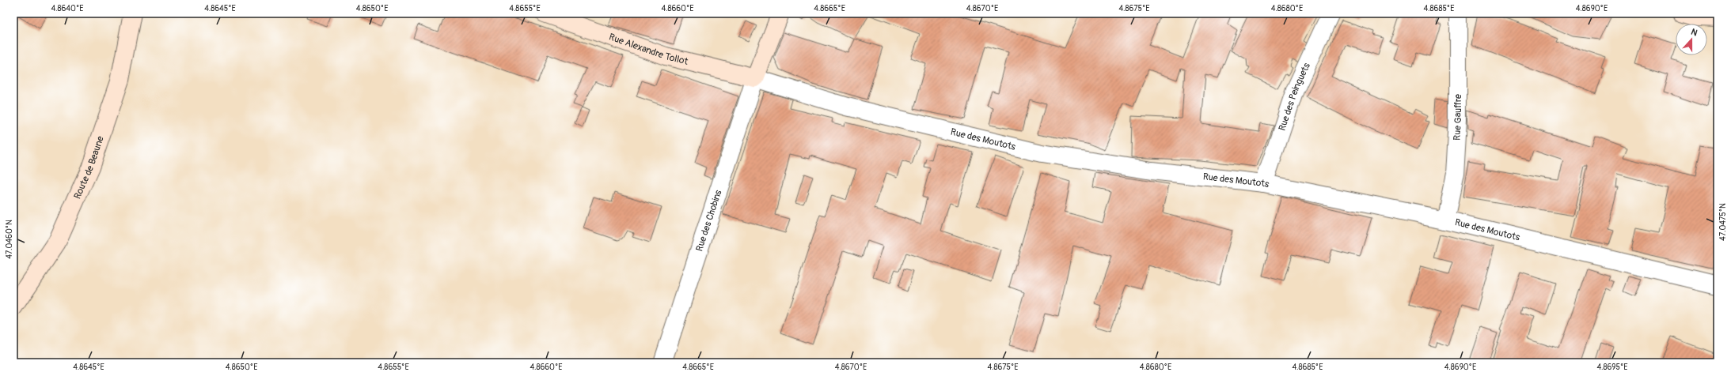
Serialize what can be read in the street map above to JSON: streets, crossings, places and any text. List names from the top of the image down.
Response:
{
  "streets": {
    "street": [
      "Rue Alexandre Tollot",
      "Rue des Peinguets",
      "Rue Gauffre",
      "Rue des Moutots",
      "Route de Beaune",
      "Rue des Chobins"
    ]
  },
  "crossings": [
    ["Rue Alexandre Tollot", "Rue des Moutots"],
    ["Rue Alexandre Tollot", "Rue des Chobins"],
    ["Rue des Peinguets", "Rue des Moutots"],
    ["Rue Gauffre", "Rue des Moutots"],
    ["Rue des Moutots", "Rue des Chobins"]
  ],
  "north": "top",
  "coordinates": [
    "4.8640°E",
    "4.8645°E",
    "4.8650°E",
    "4.8655°E",
    "4.8660°E",
    "4.8665°E",
    "4.8670°E",
    "4.8675°E",
    "4.8680°E",
    "4.8685°E",
    "4.8690°E",
    "47.0475°N",
    "47.0460°N",
    "4.8695°E"
  ]
}
